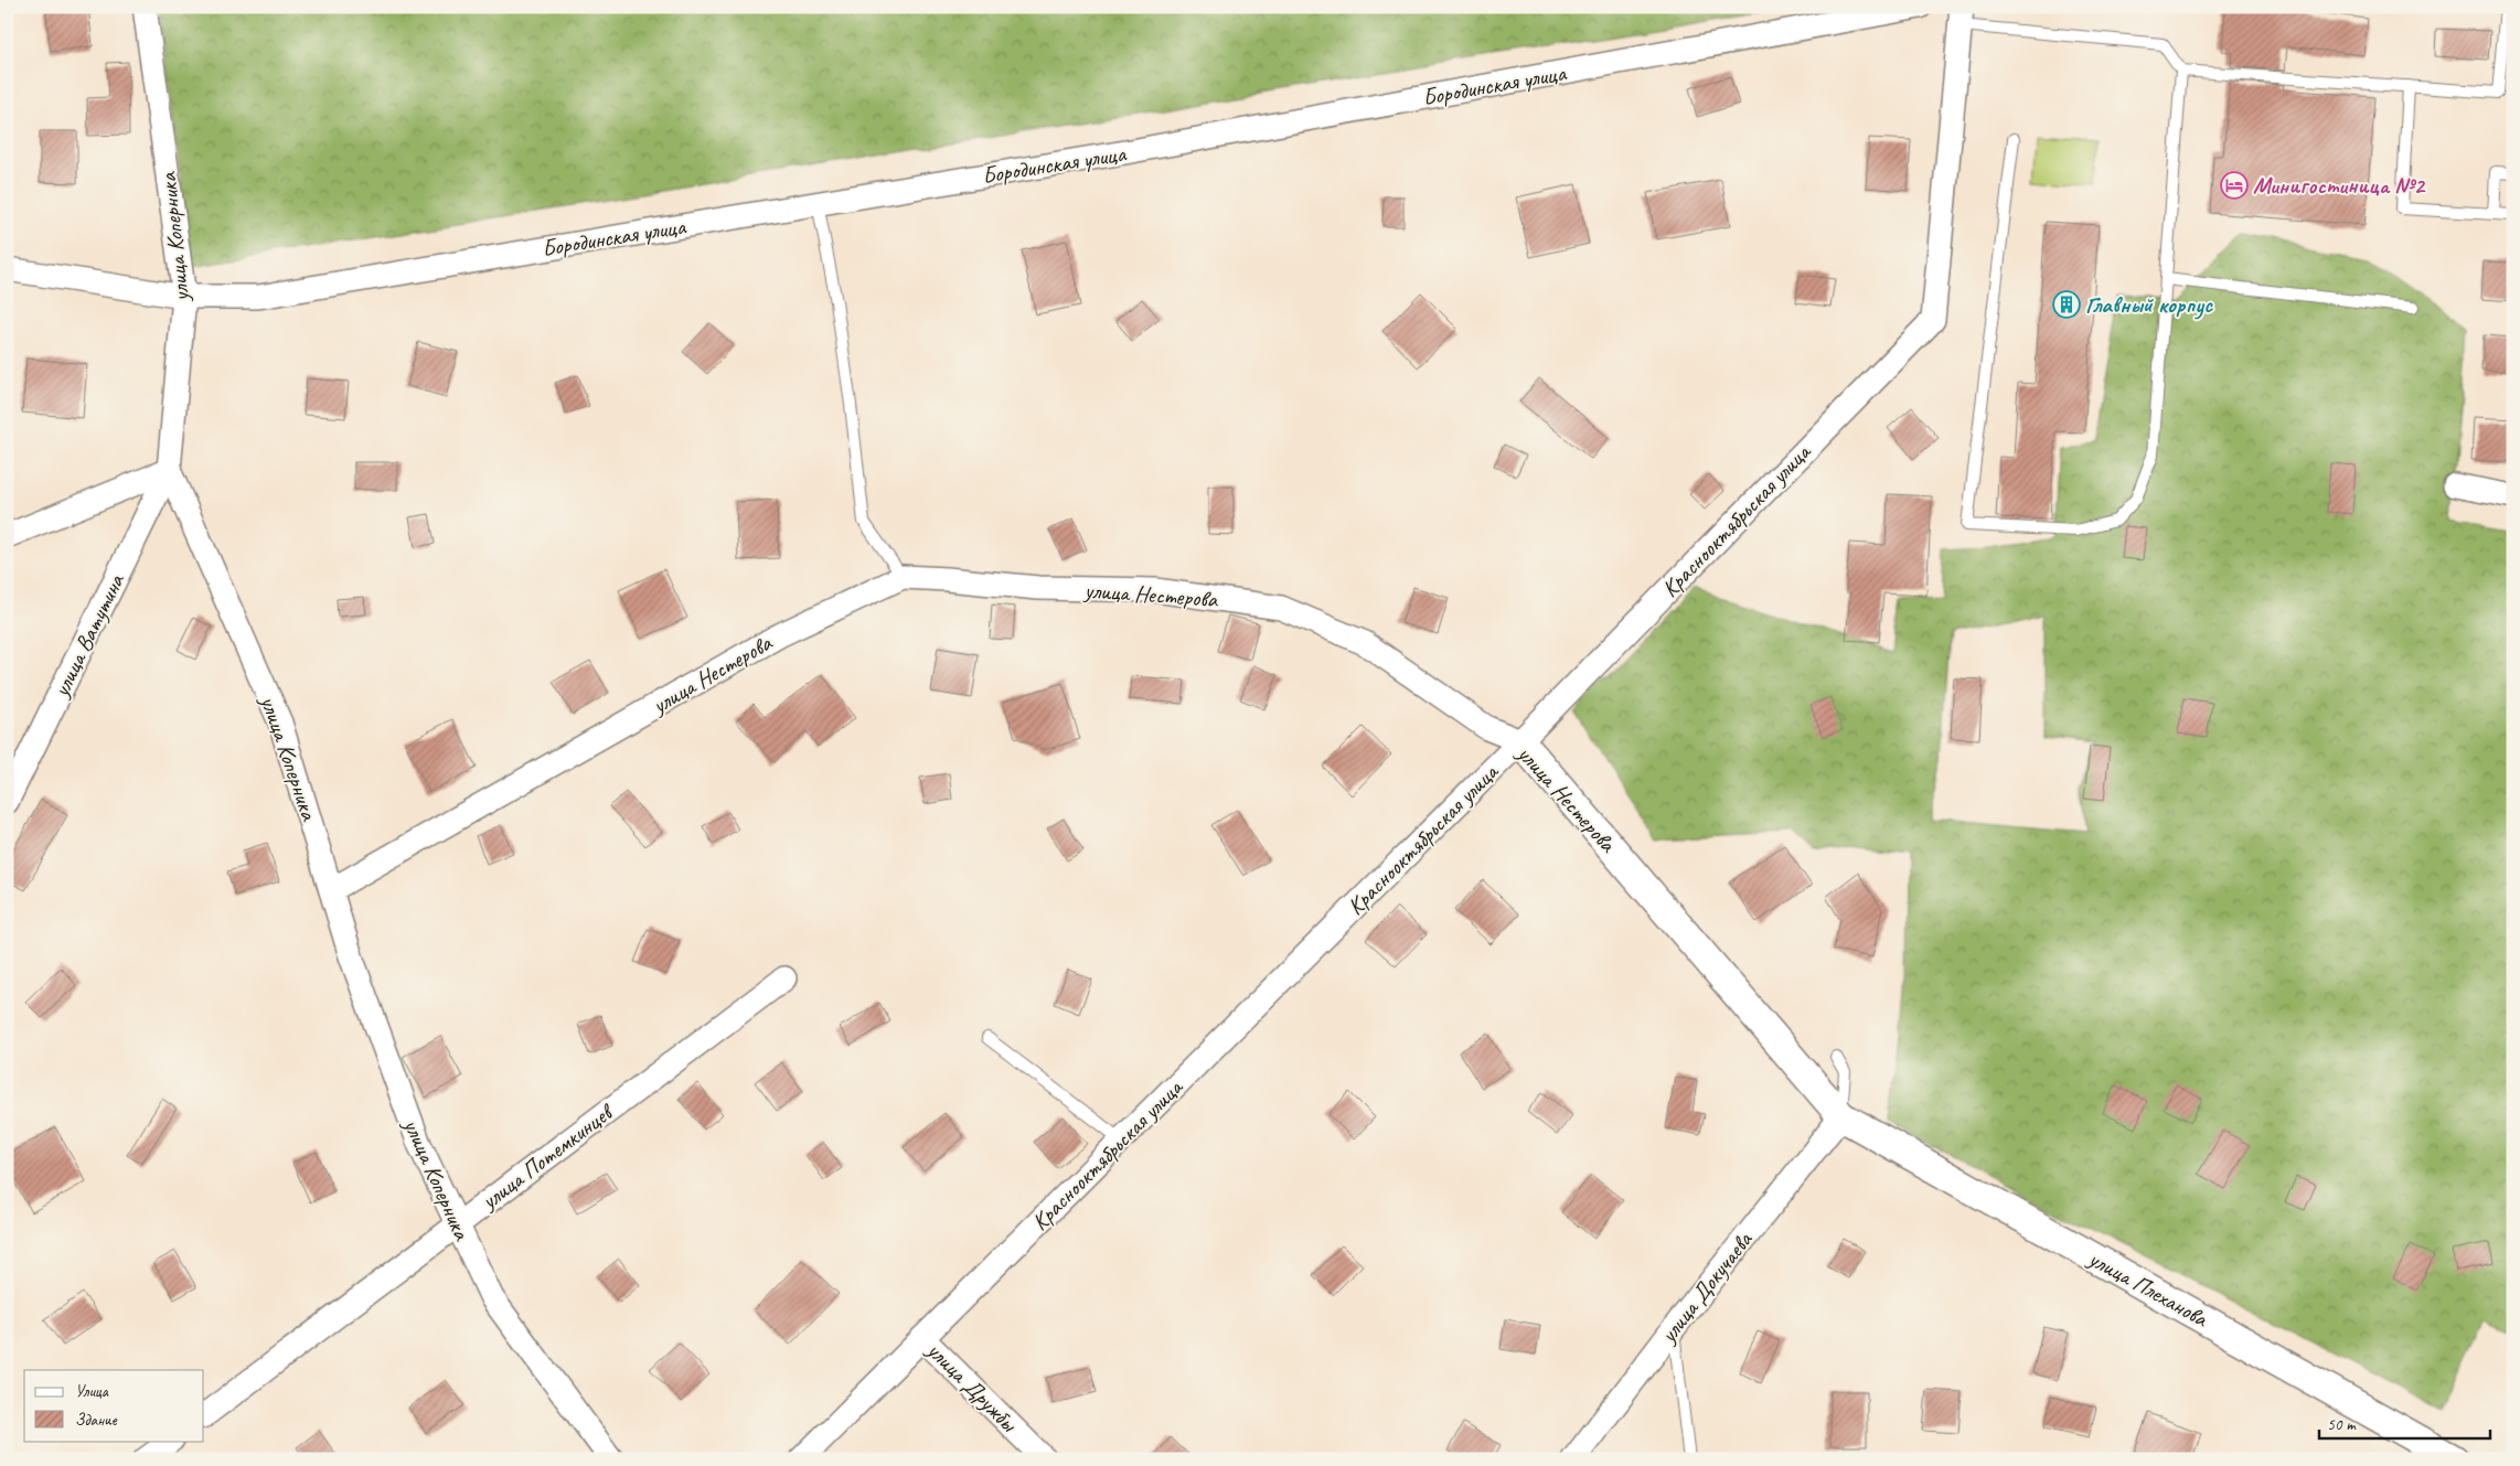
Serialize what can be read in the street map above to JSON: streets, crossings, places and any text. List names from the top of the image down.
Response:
{
  "streets": {
    "street": [
      "Бородинская улица",
      "улица Коперника",
      "Краснооктябрьская улица",
      "улица Нестерова",
      "улица Ватутина",
      "улица Потемкинцев",
      "улица Докучаева",
      "улица Плеханова",
      "улица Дружбы"
    ]
  },
  "crossings": [
    ["Бородинская улица", "улица Коперника"],
    ["улица Коперника", "улица Нестерова"],
    ["улица Коперника", "улица Ватутина"],
    ["улица Коперника", "улица Потемкинцев"],
    ["Краснооктябрьская улица", "улица Нестерова"],
    ["Краснооктябрьская улица", "улица Дружбы"],
    ["улица Нестерова", "улица Докучаева"],
    ["улица Нестерова", "улица Плеханова"],
    ["улица Докучаева", "улица Плеханова"]
  ],
  "places": {
    "hotel": ["Минигостиница №2"],
    "building": ["Главный корпус"]
  },
  "legend": ["Улица", "Здание"],
  "scale_bar": "50 m"
}
